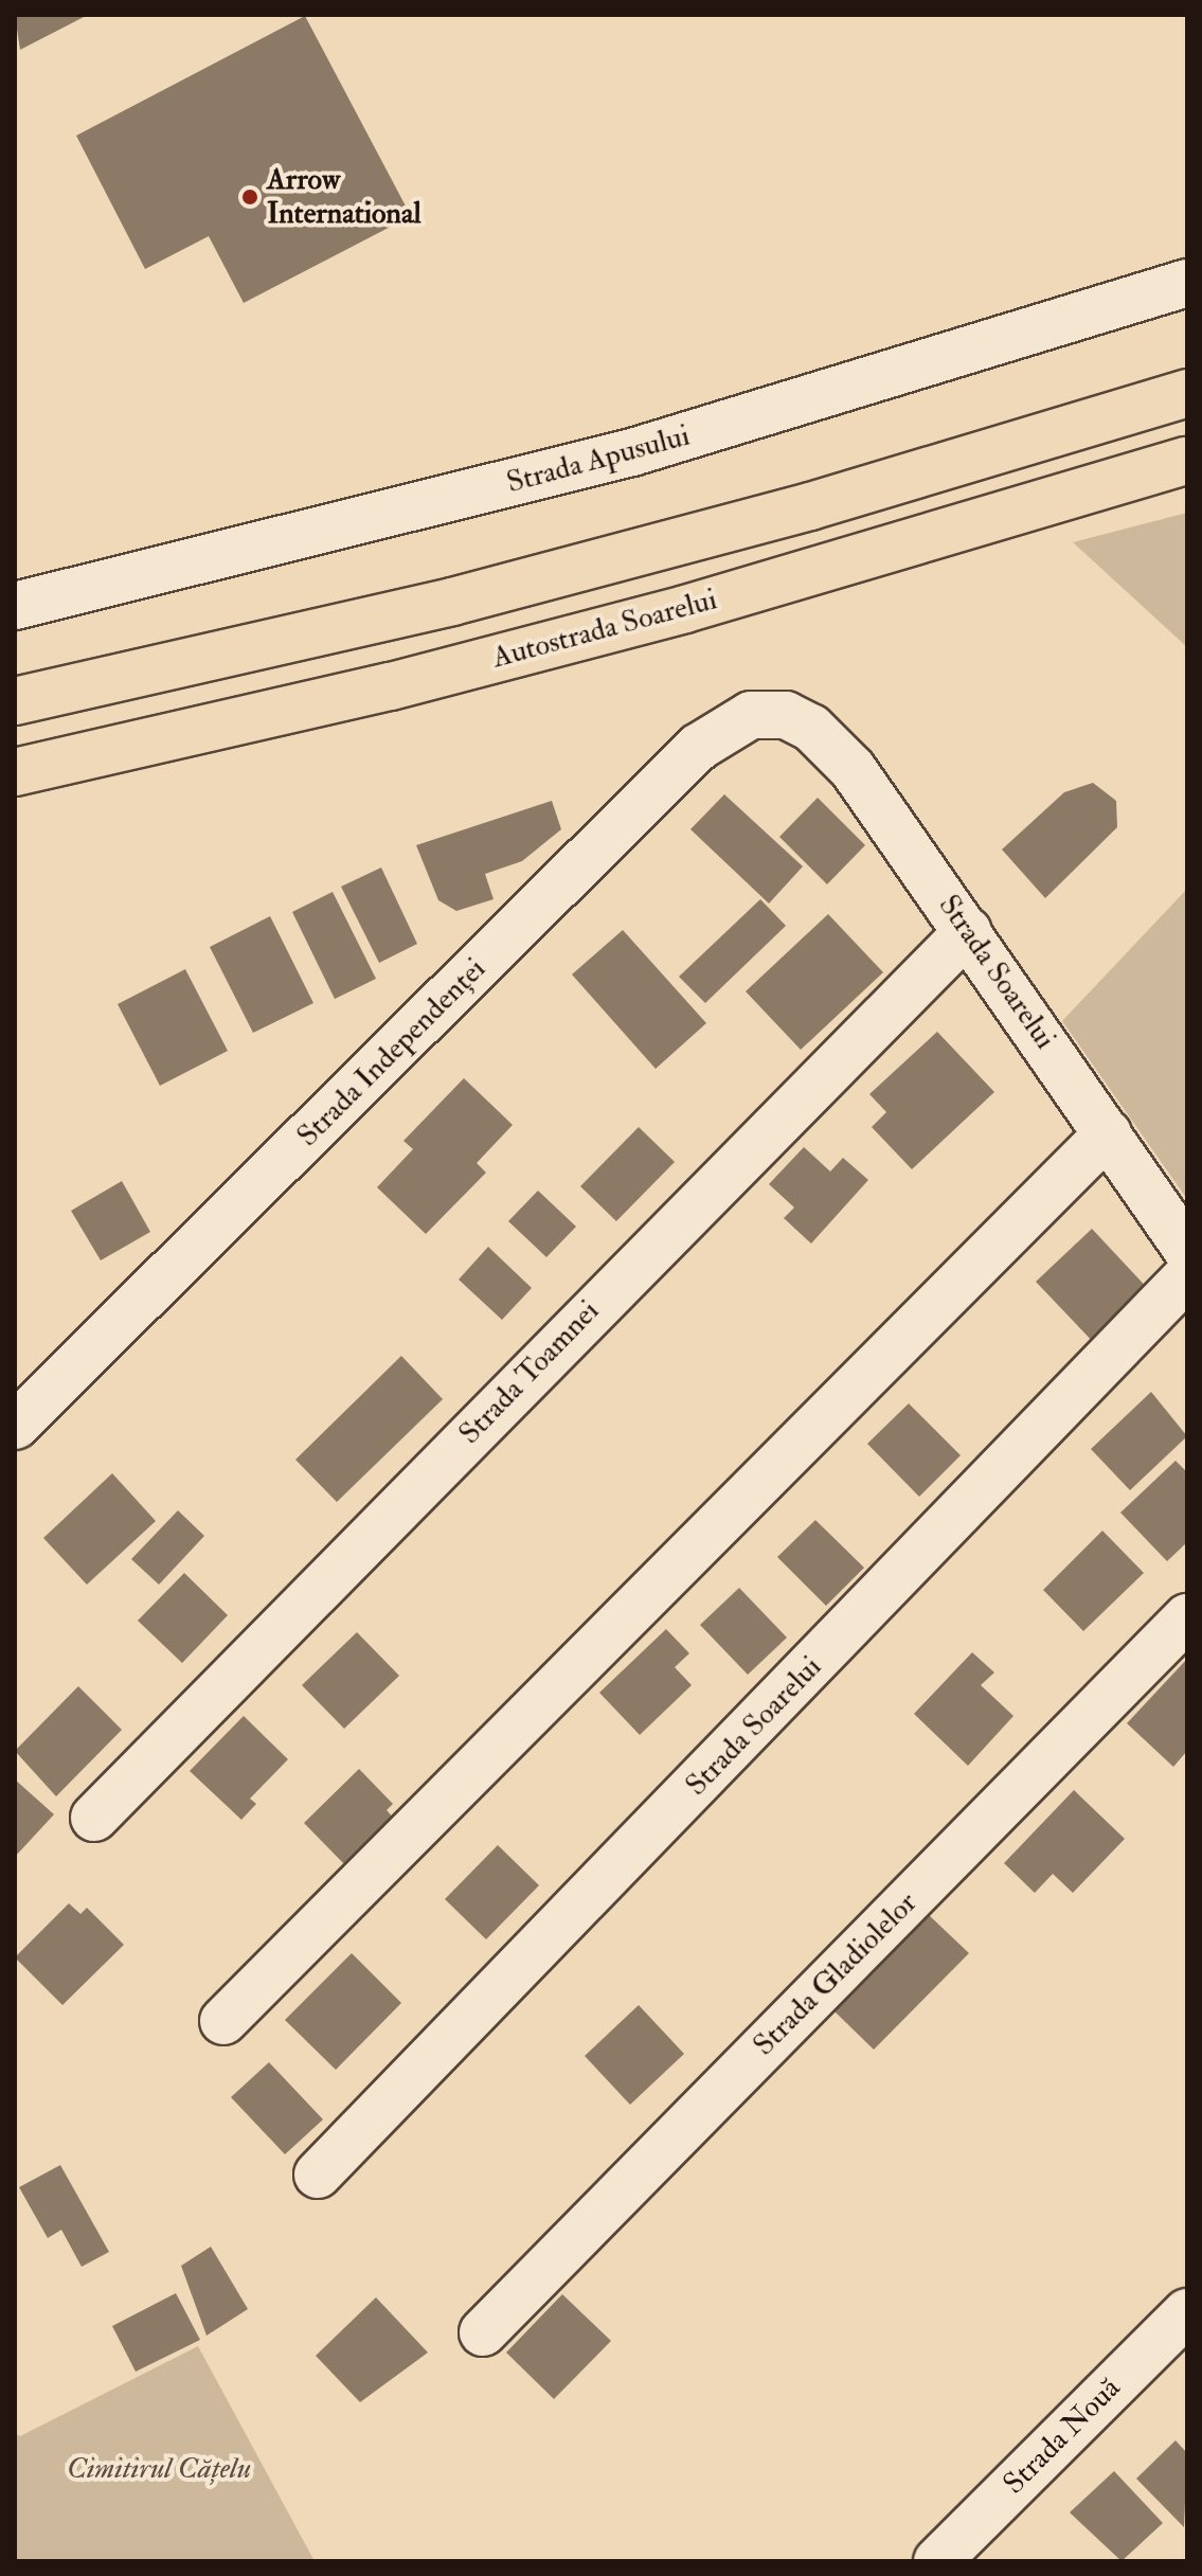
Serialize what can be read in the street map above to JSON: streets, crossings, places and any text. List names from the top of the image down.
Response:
{
  "streets": {
    "highway": ["Autostrada Soarelui"],
    "street": [
      "Strada Apusului",
      "Strada Soarelui",
      "Strada Independenței",
      "Strada Toamnei",
      "Strada Gladiolelor",
      "Strada Nouă"
    ]
  },
  "crossings": [
    ["Strada Soarelui", "Strada Independenței"],
    ["Strada Soarelui", "Strada Toamnei"]
  ],
  "parks": ["Cimitirul Cățelu"],
  "places": ["Arrow International"]
}
